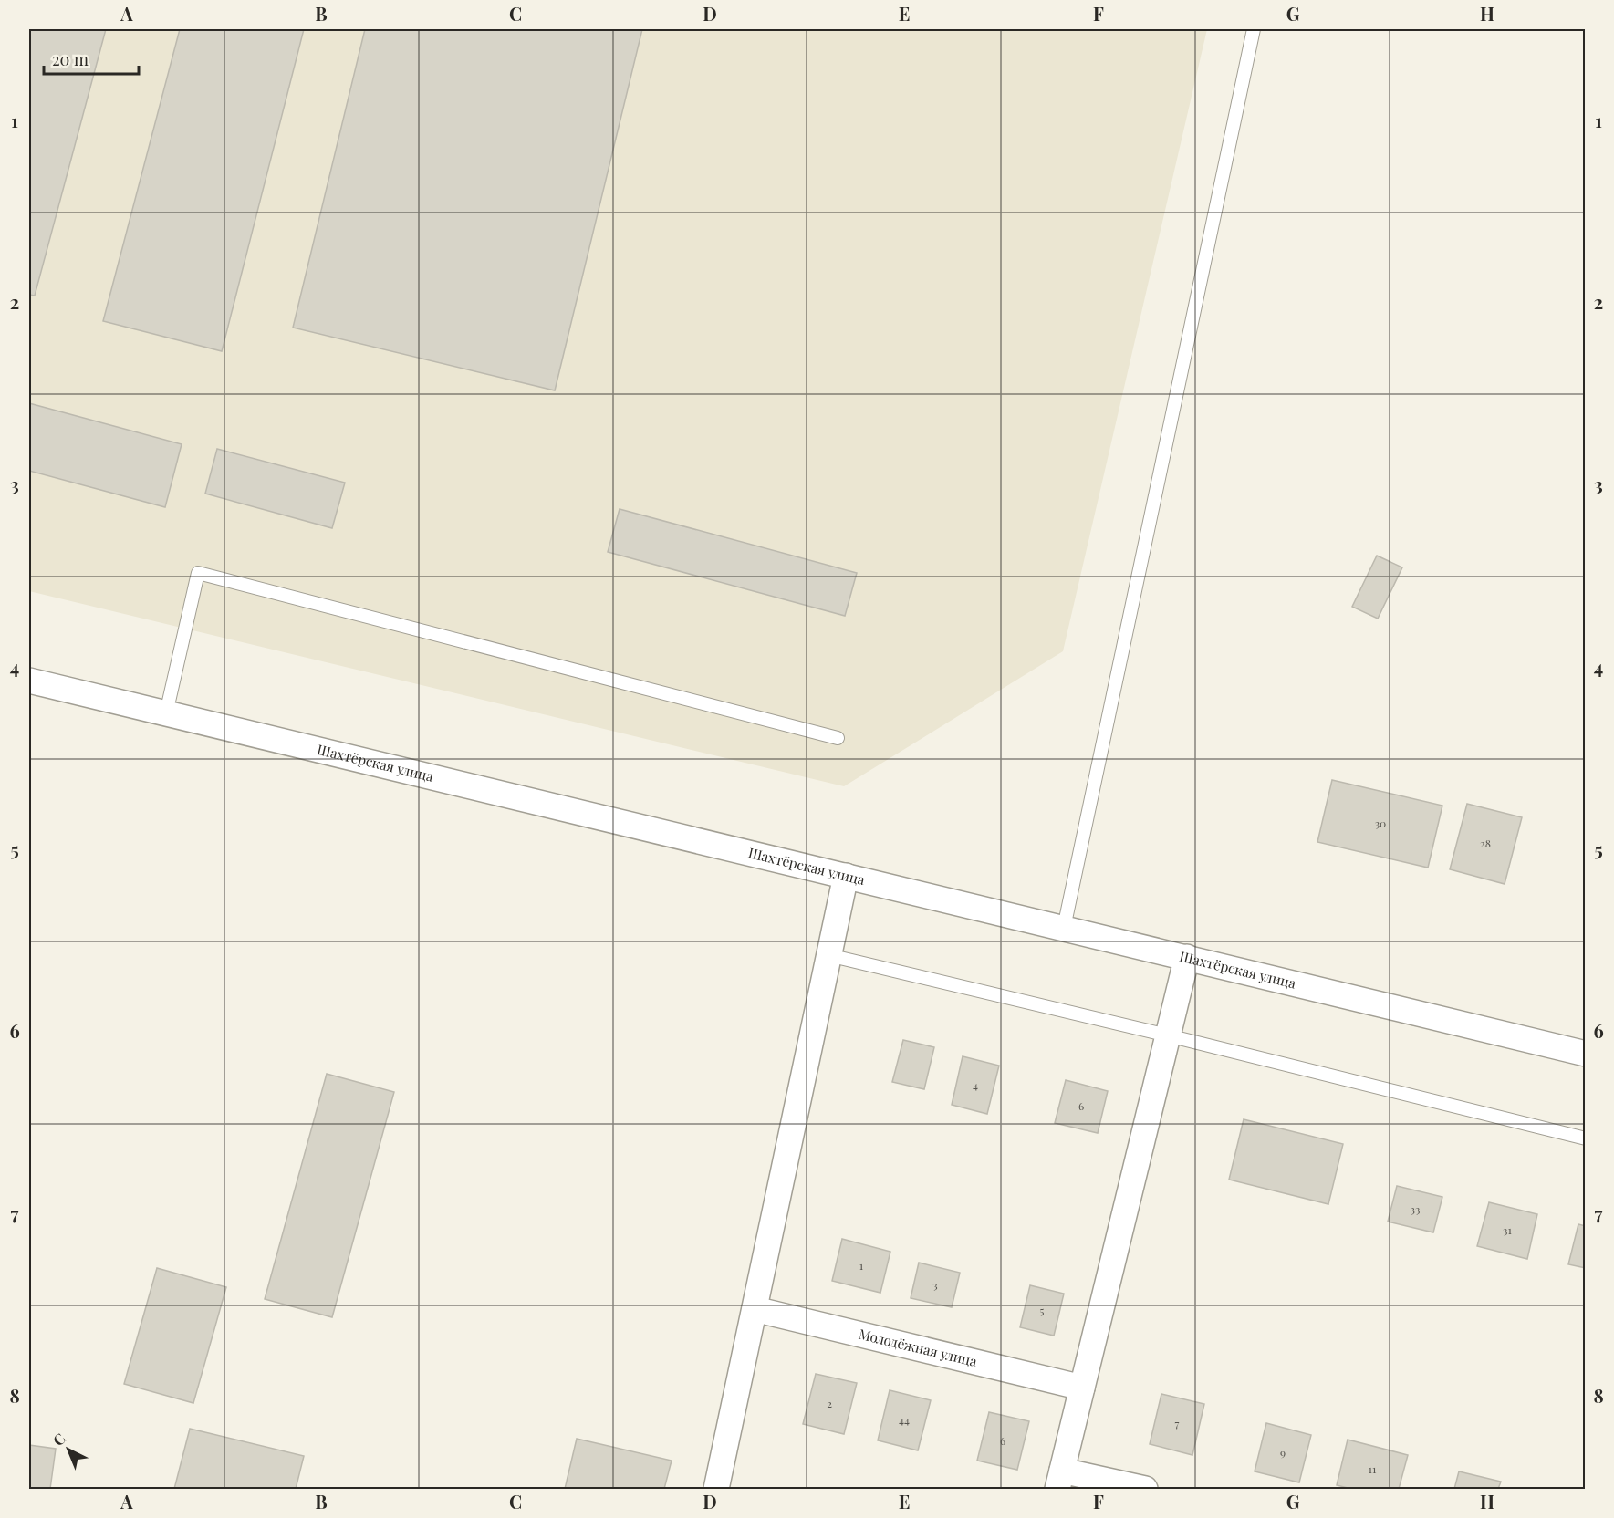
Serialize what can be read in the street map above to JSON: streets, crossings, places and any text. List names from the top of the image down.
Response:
{
  "streets": {
    "street": ["Шахтёрская улица", "Молодёжная улица"]
  },
  "house_numbers": [
    "30",
    "28",
    "4",
    "6",
    "33",
    "31",
    "1",
    "3",
    "5",
    "2",
    "44",
    "7",
    "6",
    "9",
    "11"
  ],
  "scale_bar": "20 m",
  "north": "top left",
  "grid": {
    "columns": [
      "A",
      "B",
      "C",
      "D",
      "E",
      "F",
      "G",
      "H"
    ],
    "rows": [
      "1",
      "2",
      "3",
      "4",
      "5",
      "6",
      "7",
      "8"
    ]
  }
}
